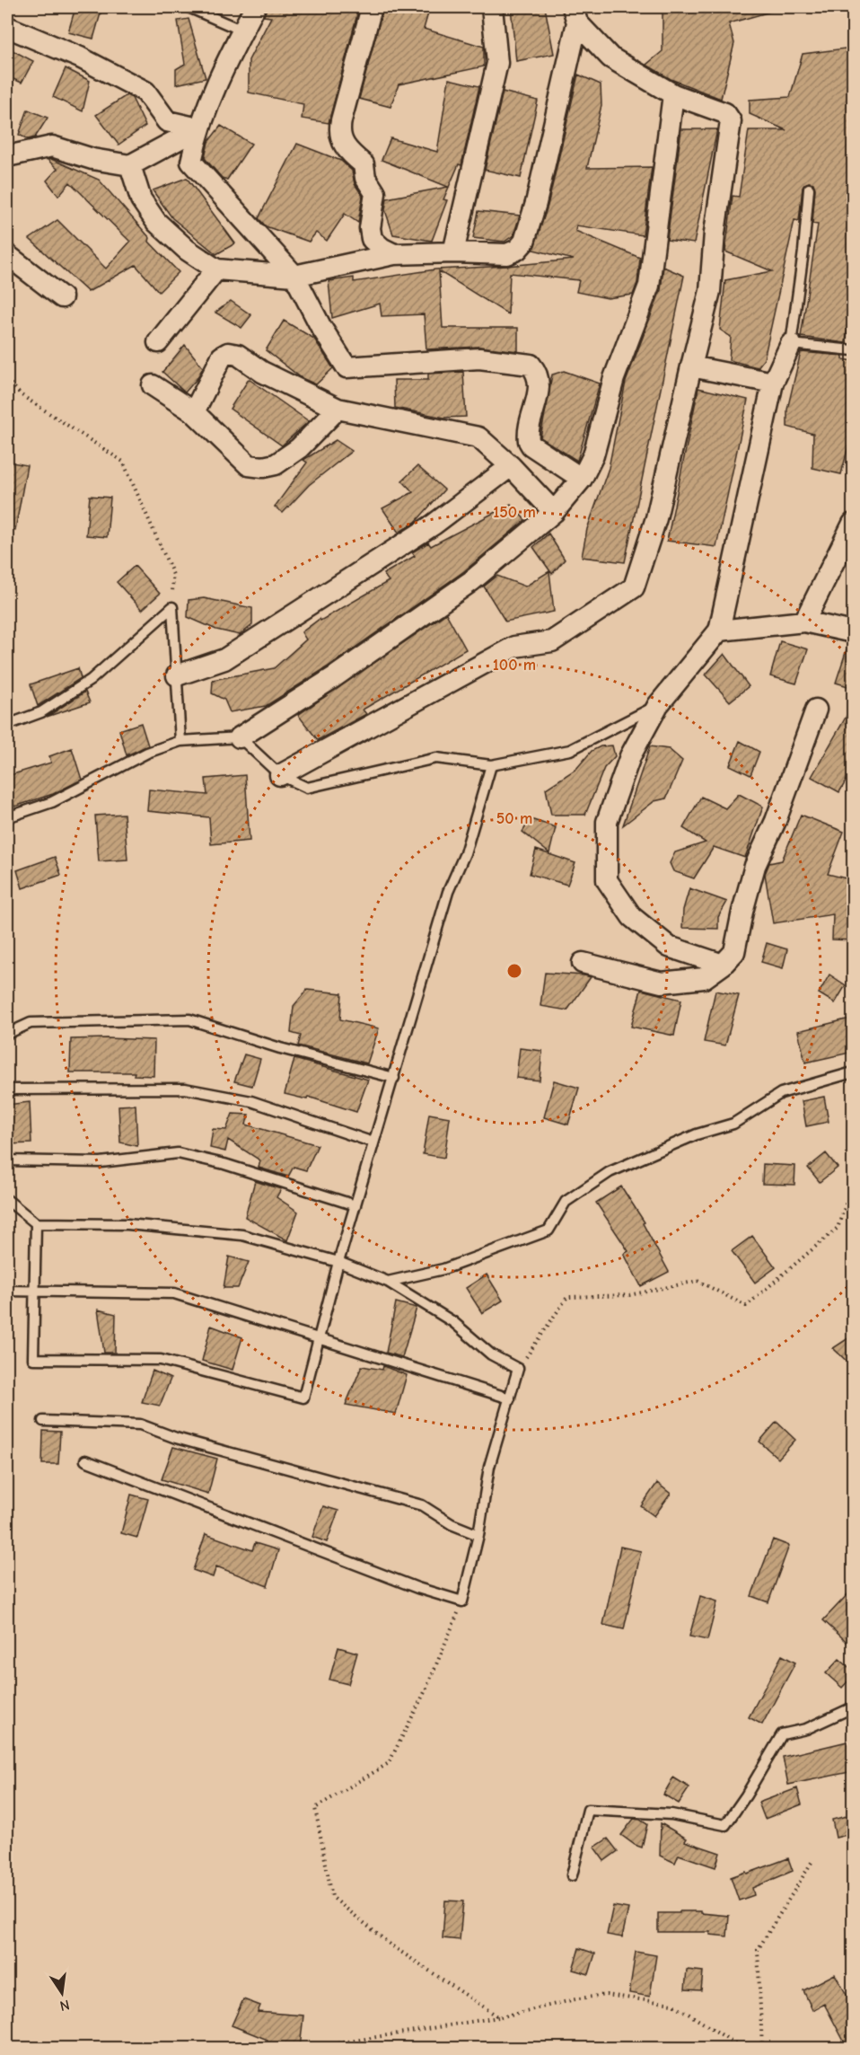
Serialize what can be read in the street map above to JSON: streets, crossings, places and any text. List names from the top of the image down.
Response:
{
  "north": "bottom",
  "rings": ["150 m", "100 m", "50 m"]
}
